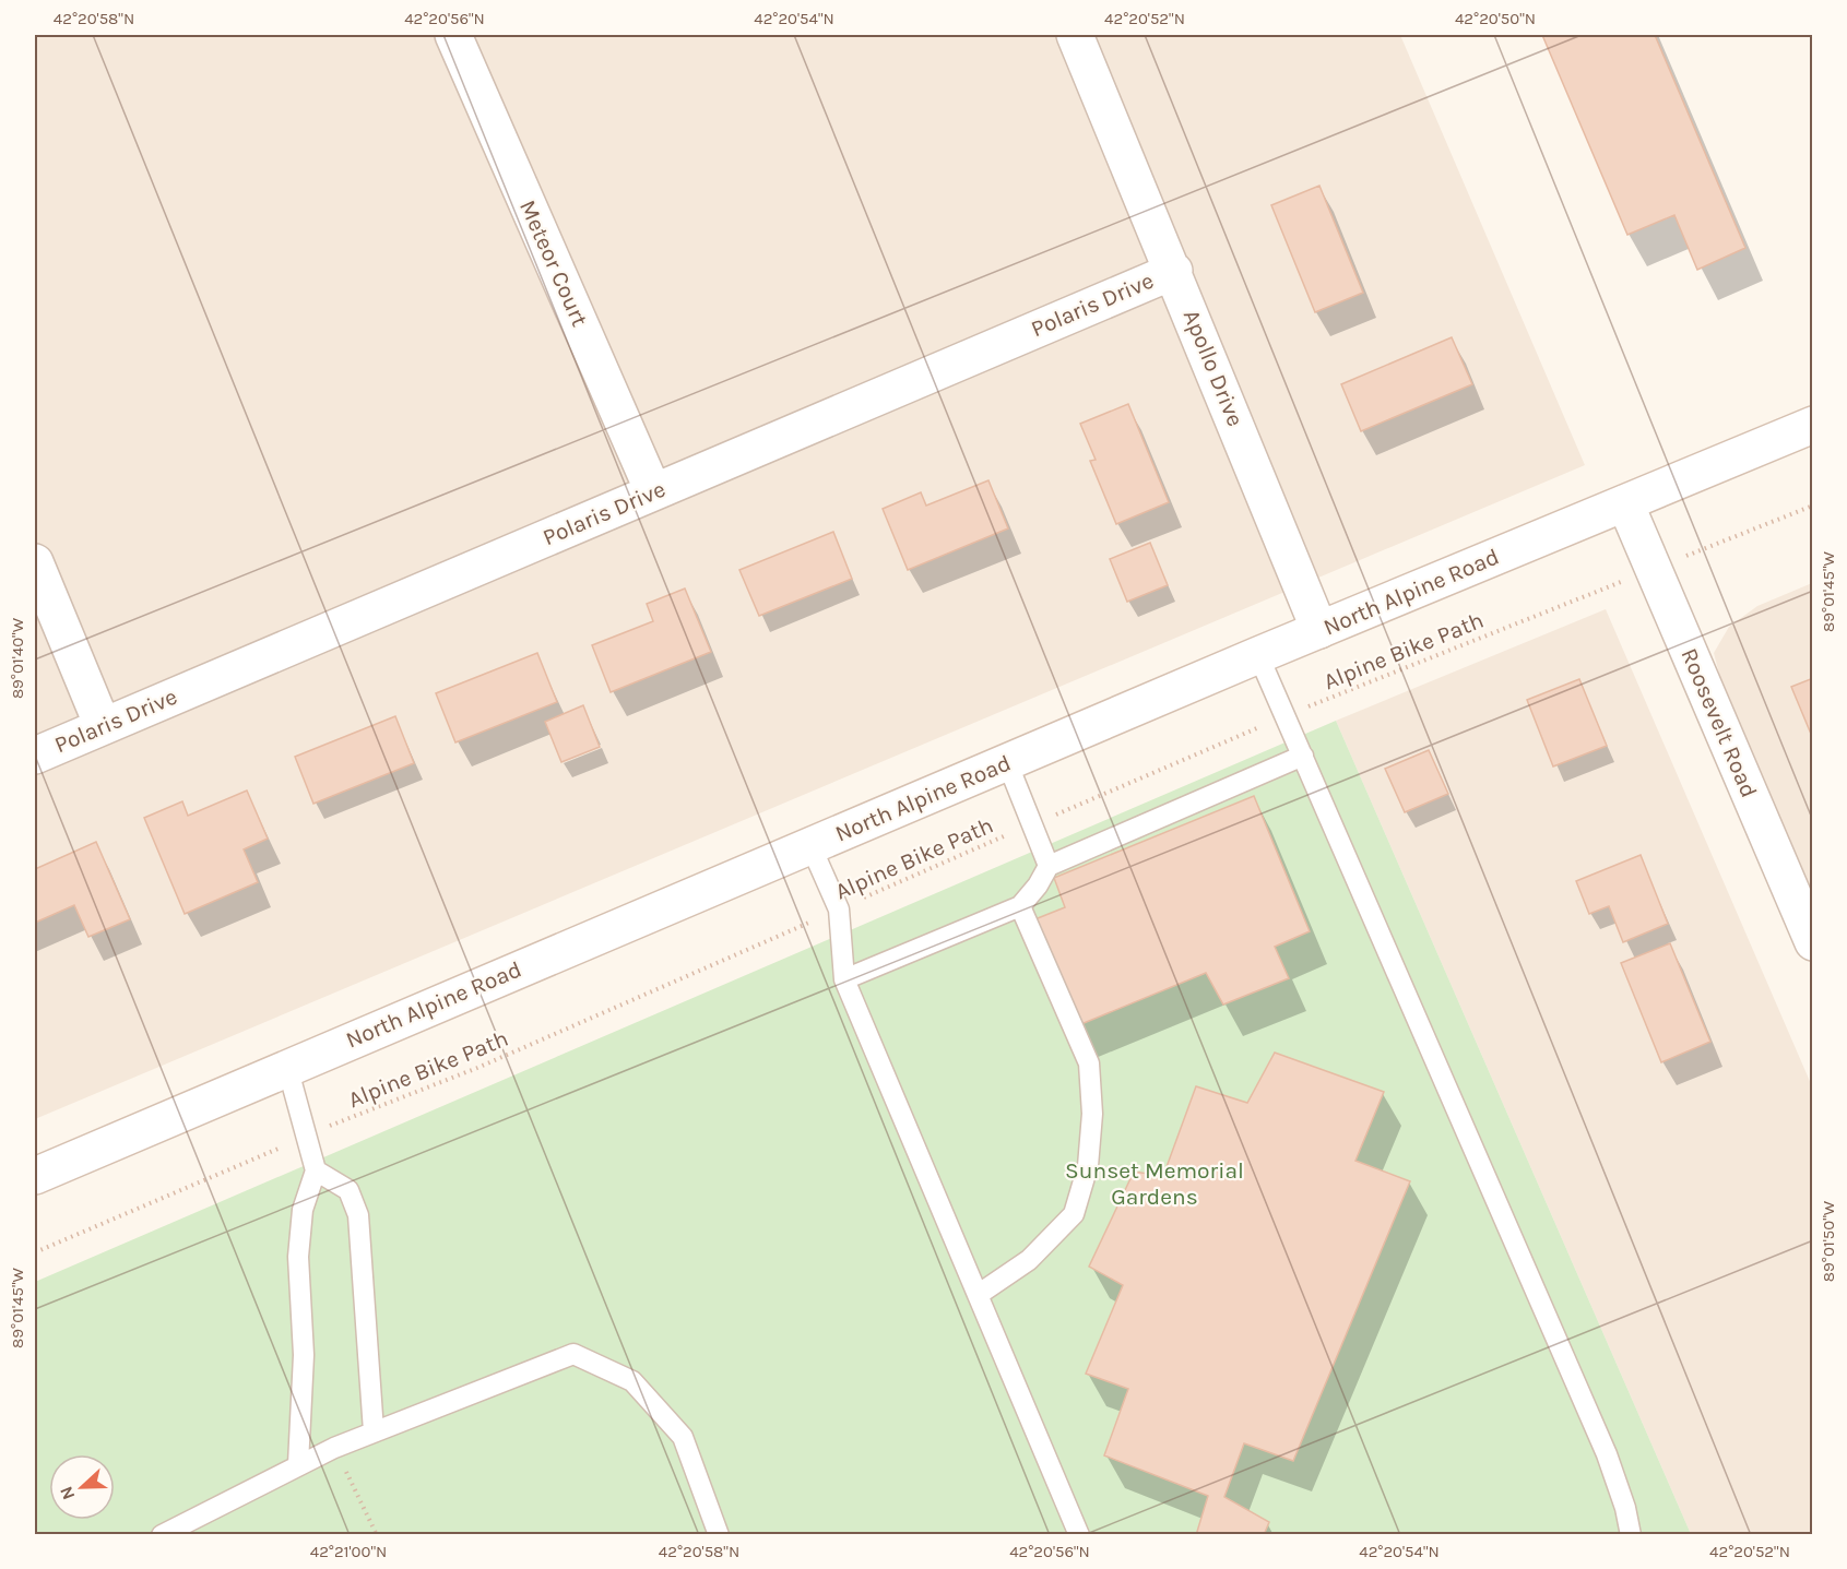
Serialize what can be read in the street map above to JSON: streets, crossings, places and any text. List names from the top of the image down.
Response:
{
  "streets": {
    "street": [
      "Meteor Court",
      "Polaris Drive",
      "Apollo Drive",
      "North Alpine Road",
      "Roosevelt Road"
    ],
    "path": ["Alpine Bike Path"]
  },
  "crossings": [
    ["Meteor Court", "Polaris Drive"],
    ["Polaris Drive", "Apollo Drive"],
    ["Apollo Drive", "North Alpine Road"],
    ["North Alpine Road", "Roosevelt Road"],
    ["Alpine Bike Path", "Roosevelt Road"]
  ],
  "parks": ["Sunset Memorial Gardens"],
  "north": "left",
  "coordinates": [
    "42°20'58\"N",
    "42°20'56\"N",
    "42°20'54\"N",
    "42°20'52\"N",
    "42°20'50\"N",
    "89°01'45\"W",
    "89°01'40\"W",
    "89°01'50\"W",
    "42°21'00\"N"
  ]
}
